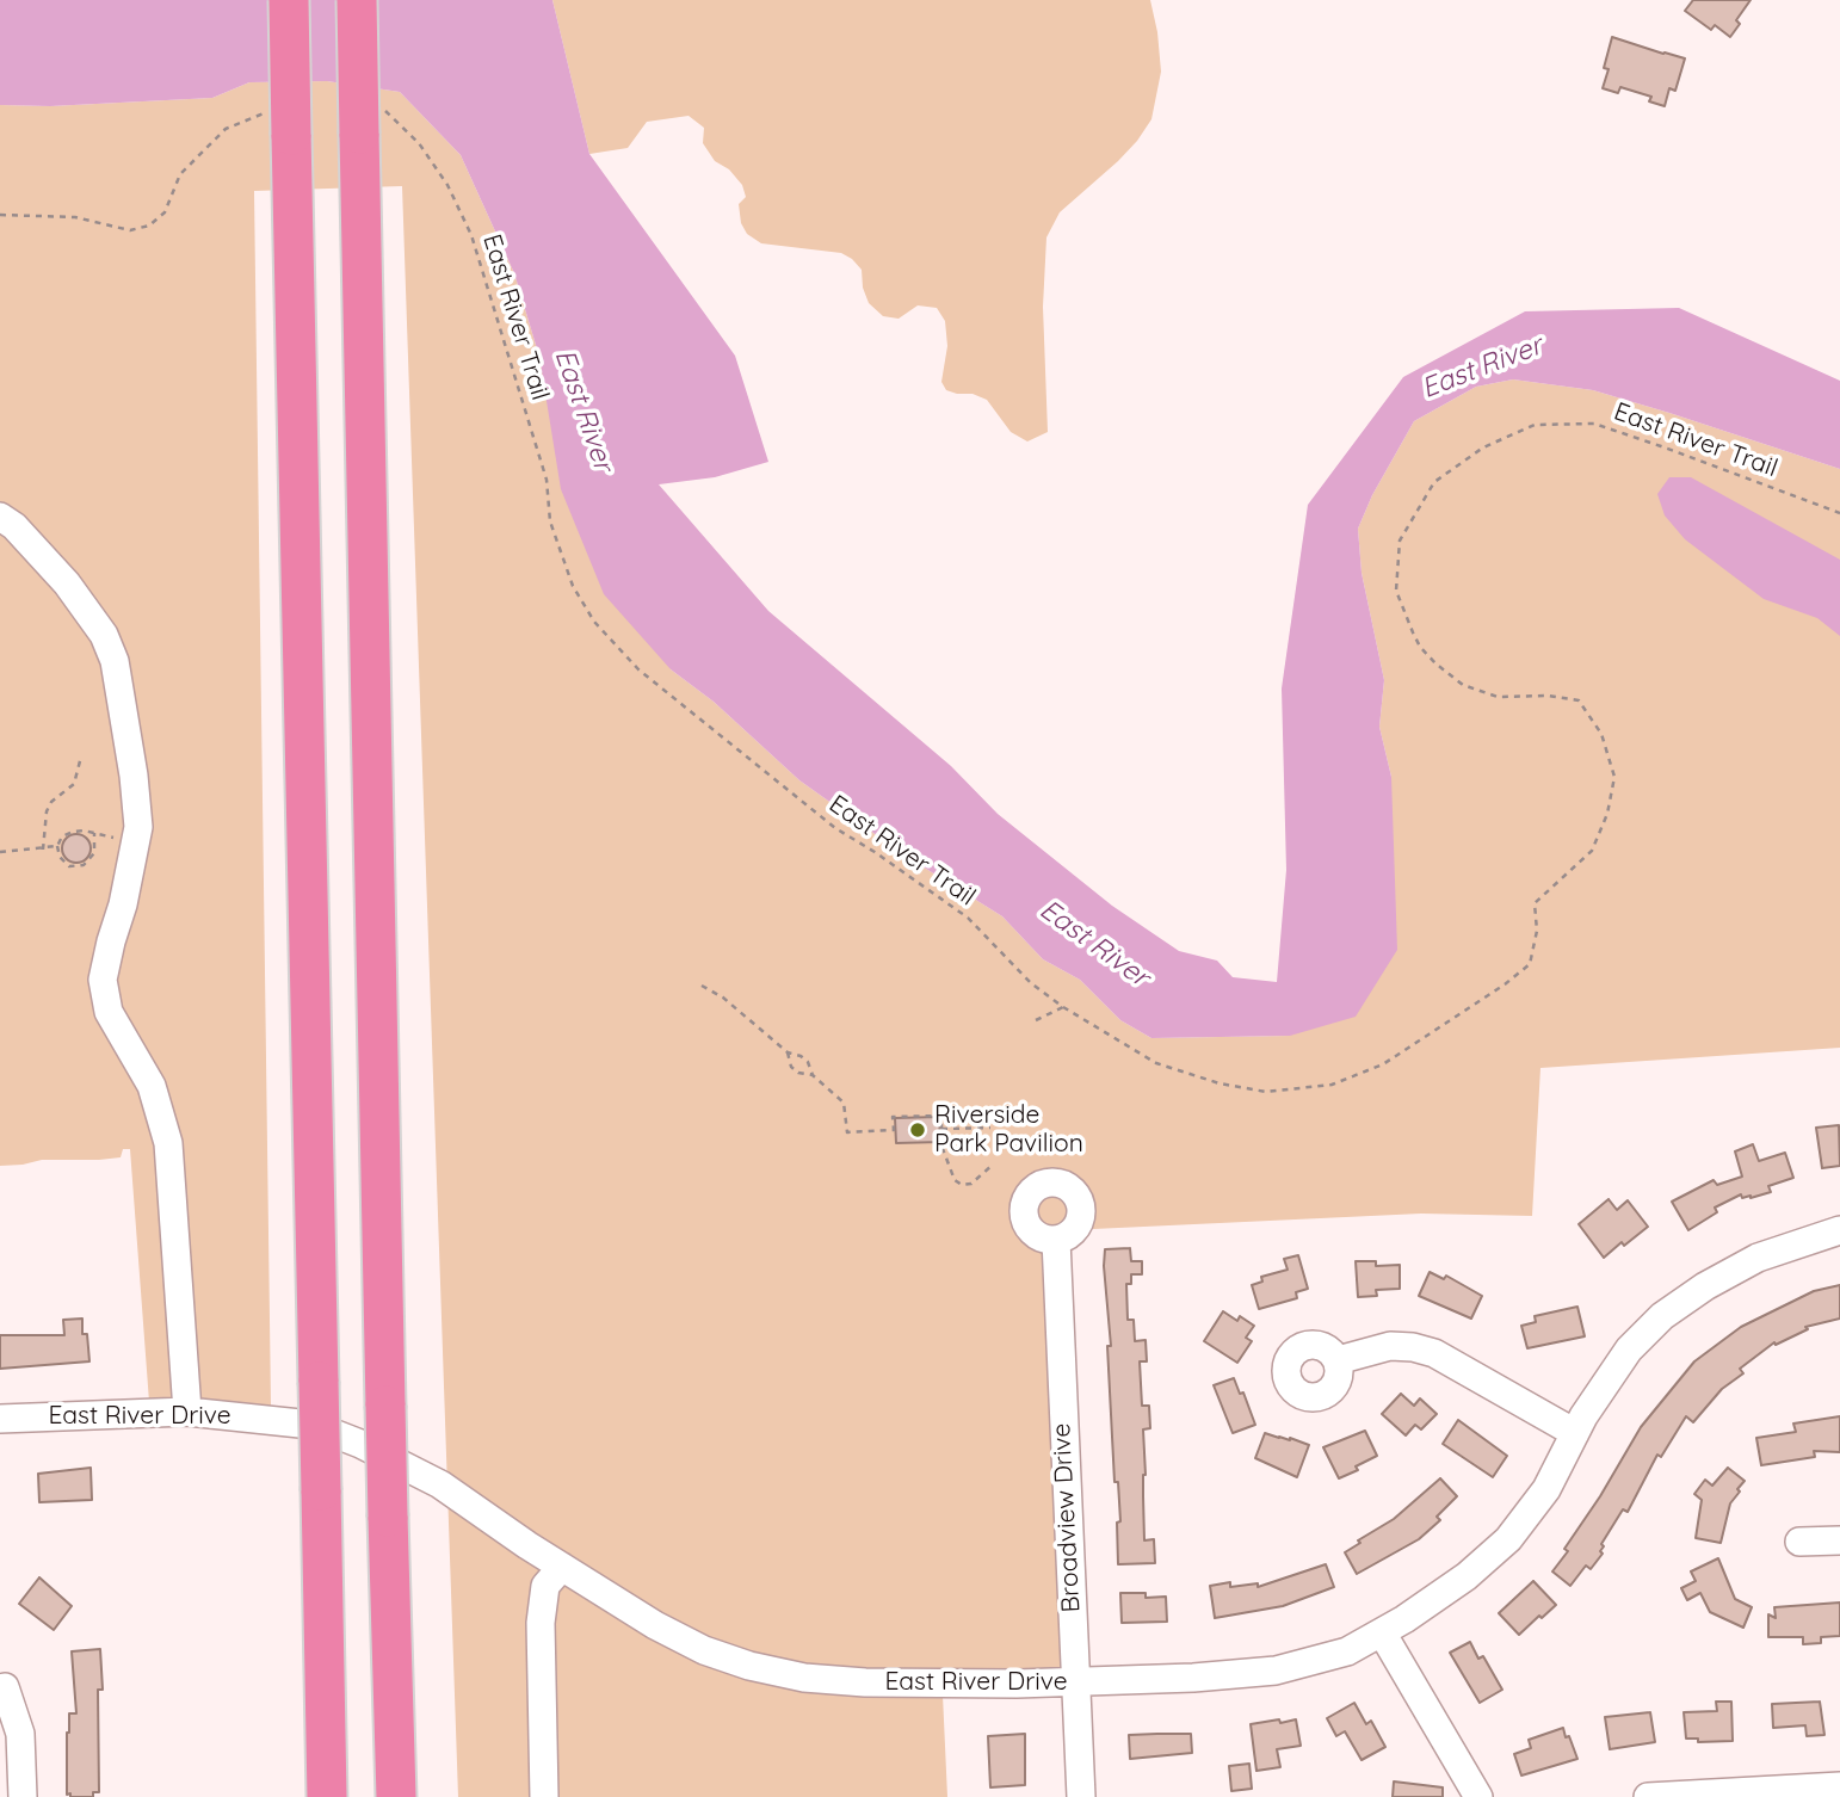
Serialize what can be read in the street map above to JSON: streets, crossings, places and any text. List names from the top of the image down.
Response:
{
  "streets": {
    "street": ["East River Drive", "Broadview Drive"],
    "path": ["East River Trail"]
  },
  "crossings": [
    ["East River Drive", "Broadview Drive"]
  ],
  "water": ["East River"],
  "places": ["Riverside Park Pavilion"]
}
